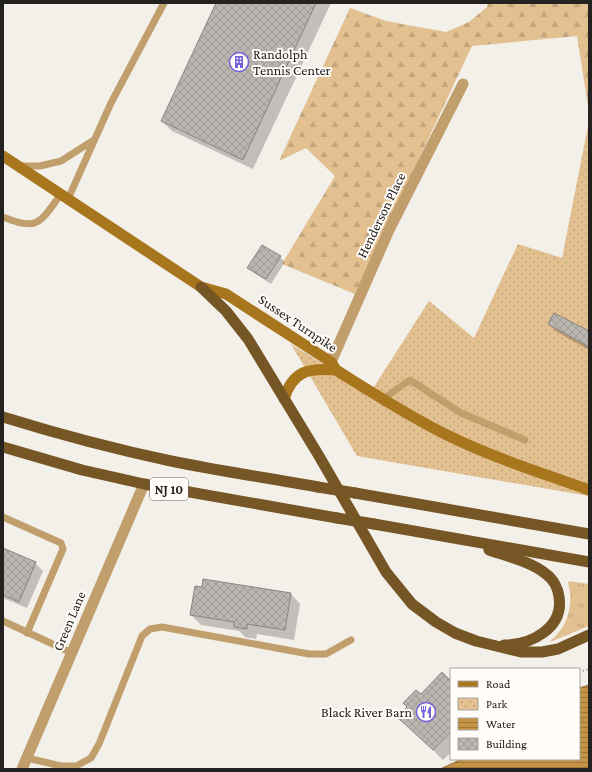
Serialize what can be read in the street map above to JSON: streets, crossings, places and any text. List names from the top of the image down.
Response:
{
  "streets": {
    "highway": ["NJ 10"],
    "main road": ["Sussex Turnpike"],
    "street": ["Henderson Place", "Green Lane"]
  },
  "crossings": [
    ["Henderson Place", "Sussex Turnpike"],
    ["NJ 10", "Green Lane"]
  ],
  "places": {
    "building": ["Randolph Tennis Center"],
    "restaurant": ["Black River Barn"]
  },
  "legend": [
    "Road",
    "Park",
    "Water",
    "Building"
  ]
}
